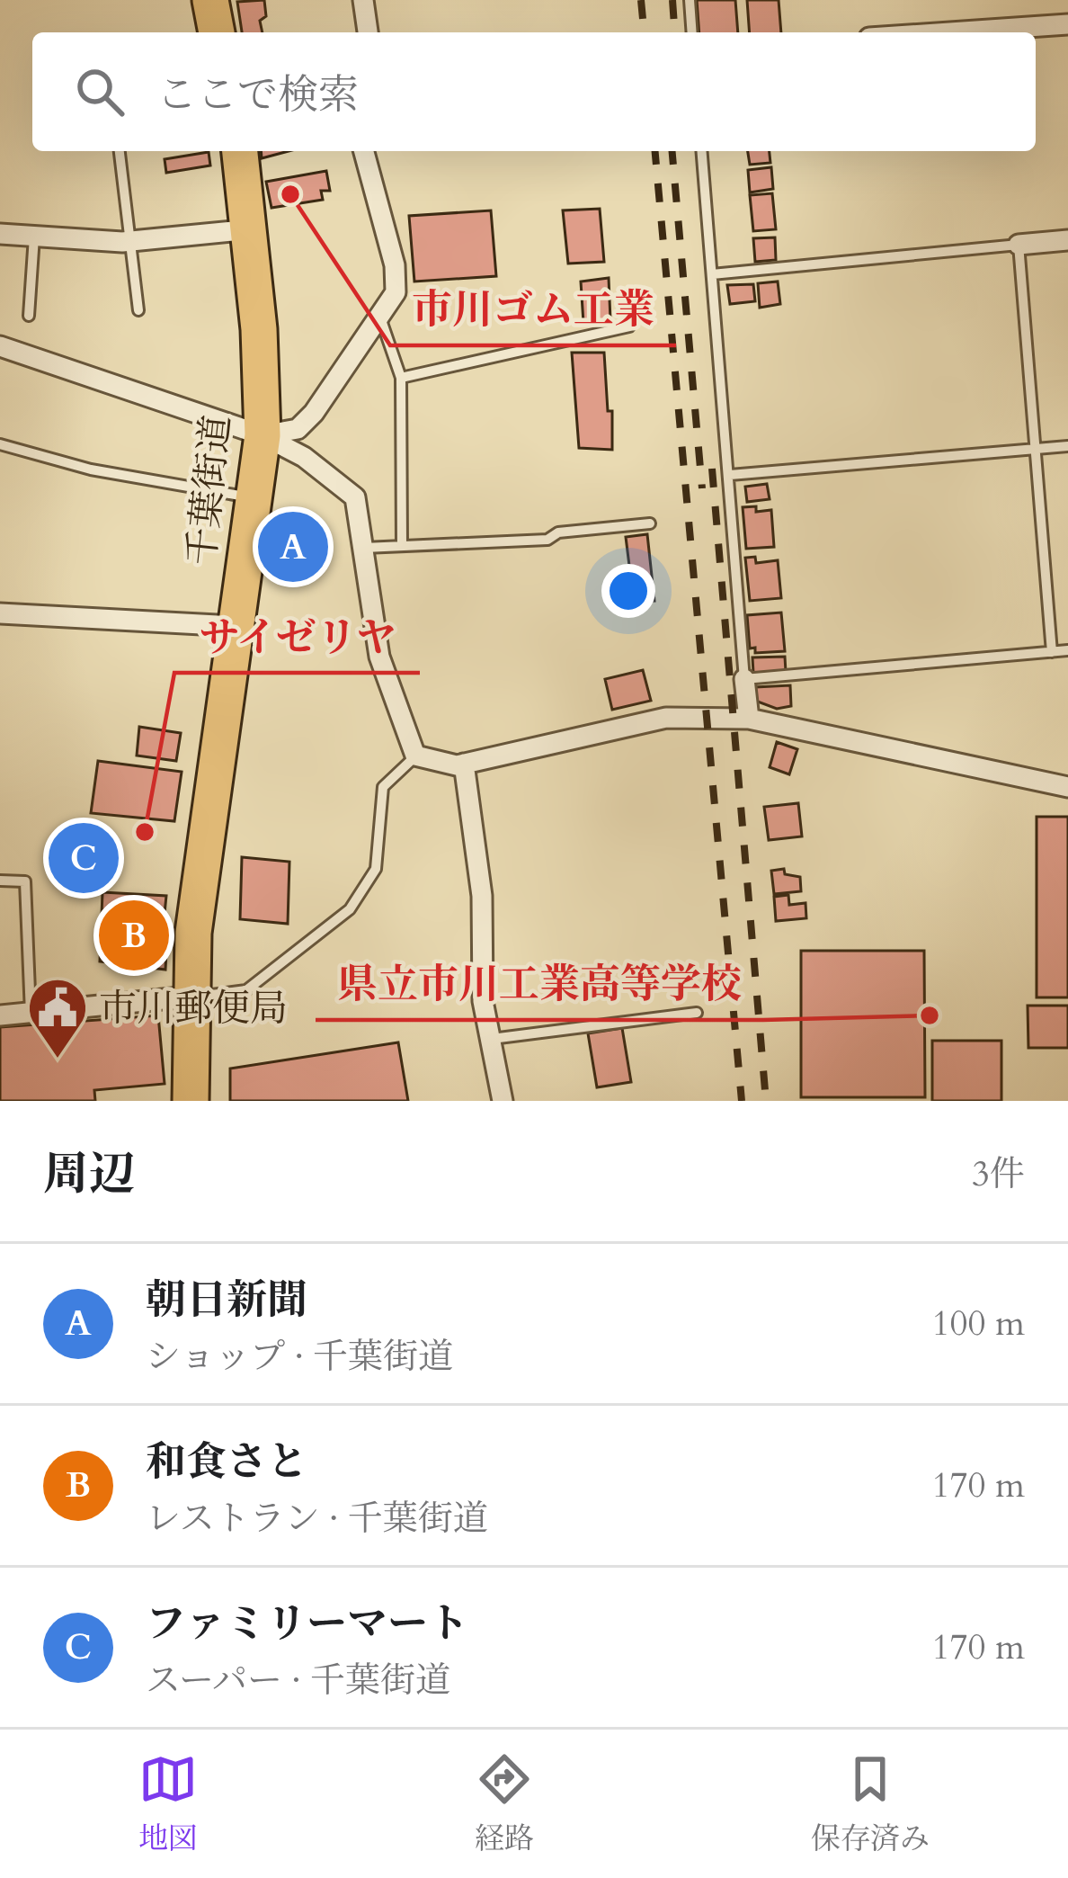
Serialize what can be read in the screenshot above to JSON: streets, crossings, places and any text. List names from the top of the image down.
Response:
{
  "streets": {
    "highway": ["千葉街道"]
  },
  "places": {
    "other": ["市川ゴム工業", "サイゼリヤ", "県立市川工業高等学校"],
    "public building": ["市川郵便局"]
  },
  "page": {
    "search": "ここで検索",
    "pins": ["A", "C", "B"],
    "heading": ["周辺", "3件"],
    "list": [
      {
        "mark": "A",
        "name": "朝日新聞",
        "note": "ショップ · 千葉街道",
        "value": "100 m"
      },
      {
        "mark": "B",
        "name": "和食さと",
        "note": "レストラン · 千葉街道",
        "value": "170 m"
      },
      {
        "mark": "C",
        "name": "ファミリーマート",
        "note": "スーパー · 千葉街道",
        "value": "170 m"
      }
    ],
    "nav": ["地図", "経路", "保存済み"]
  }
}
